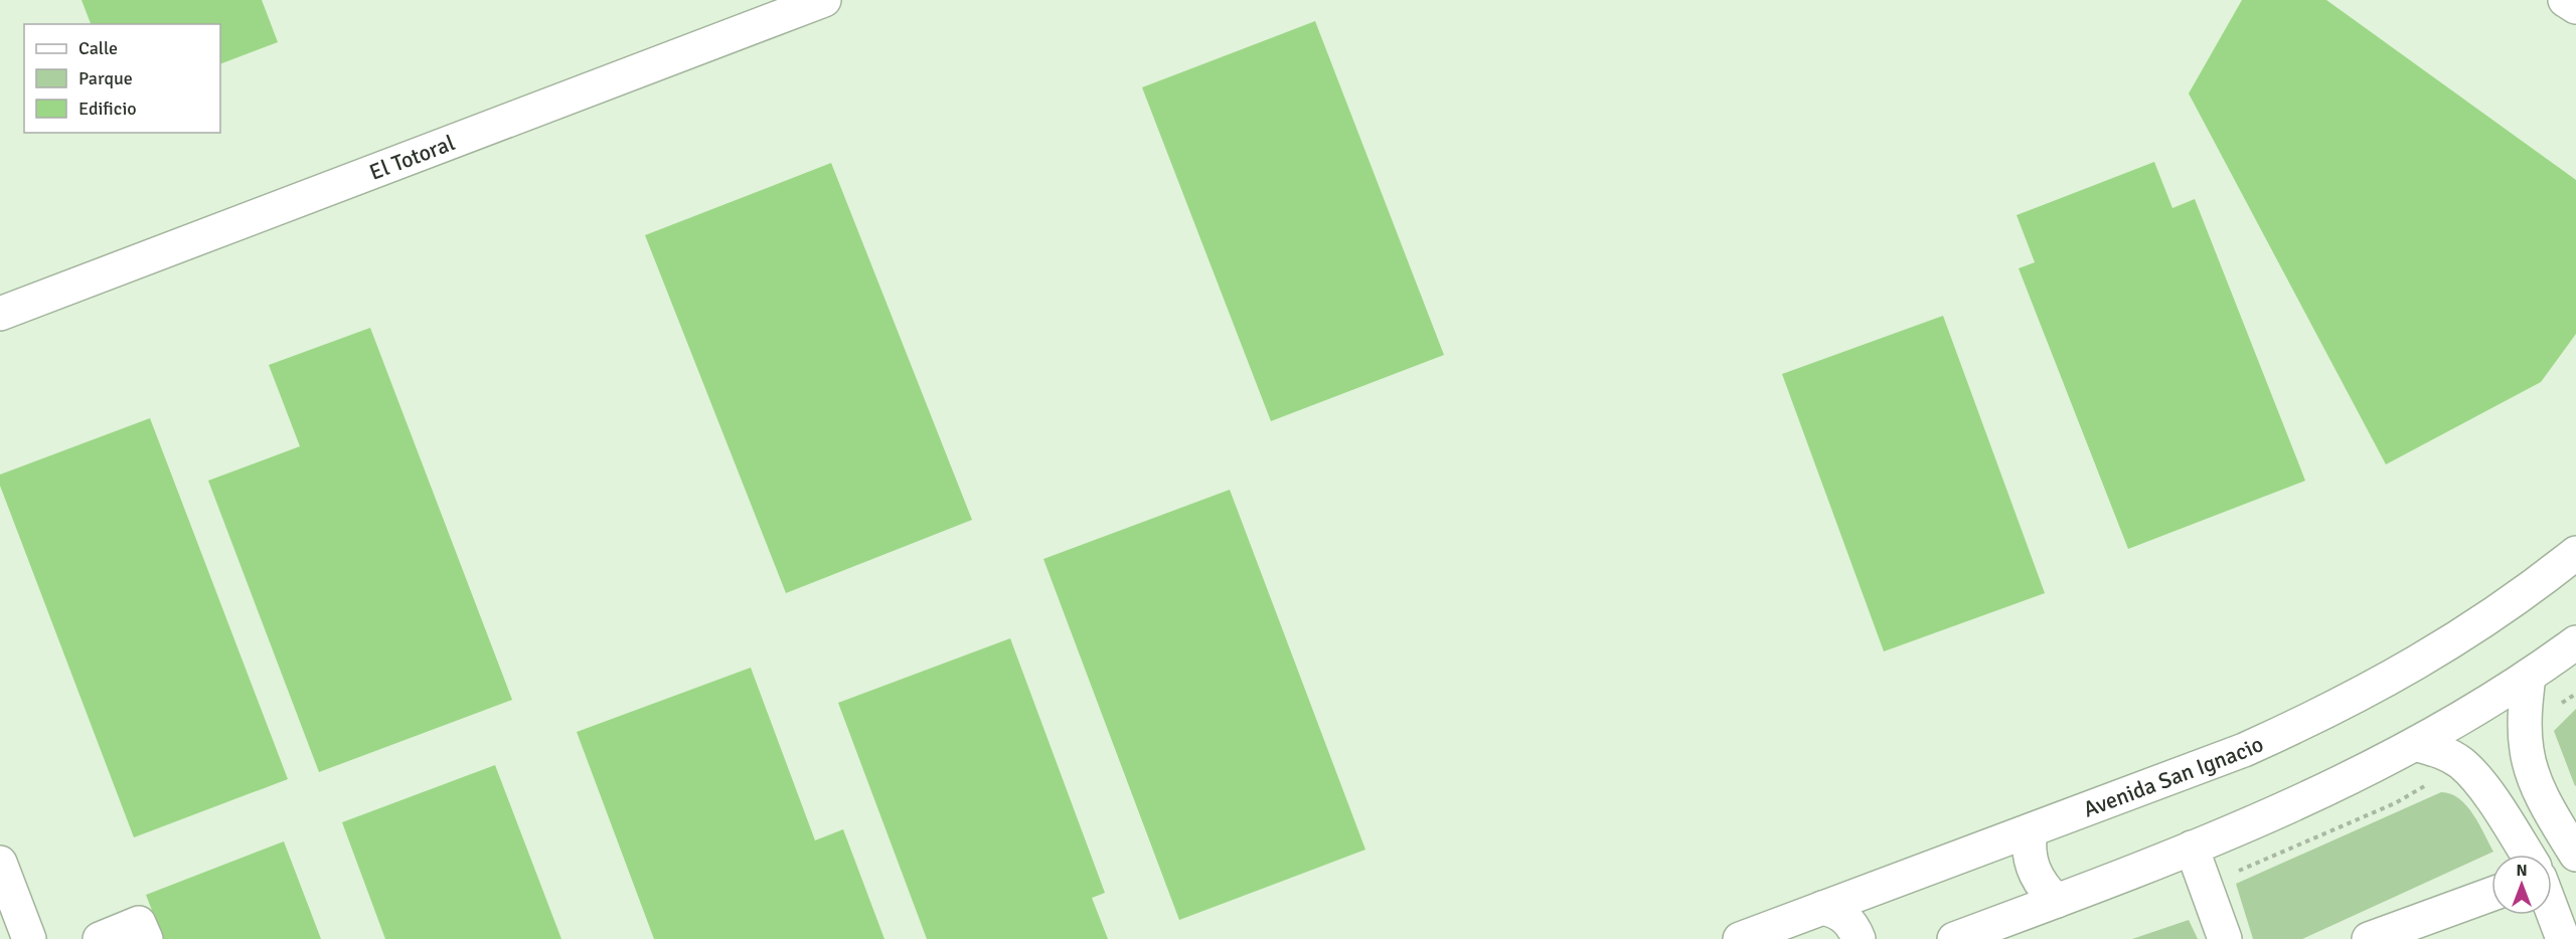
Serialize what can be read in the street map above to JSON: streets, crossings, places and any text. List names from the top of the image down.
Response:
{
  "streets": {
    "main road": ["El Totoral", "Avenida San Ignacio"]
  },
  "legend": ["Calle", "Parque", "Edificio"],
  "north": "top"
}
